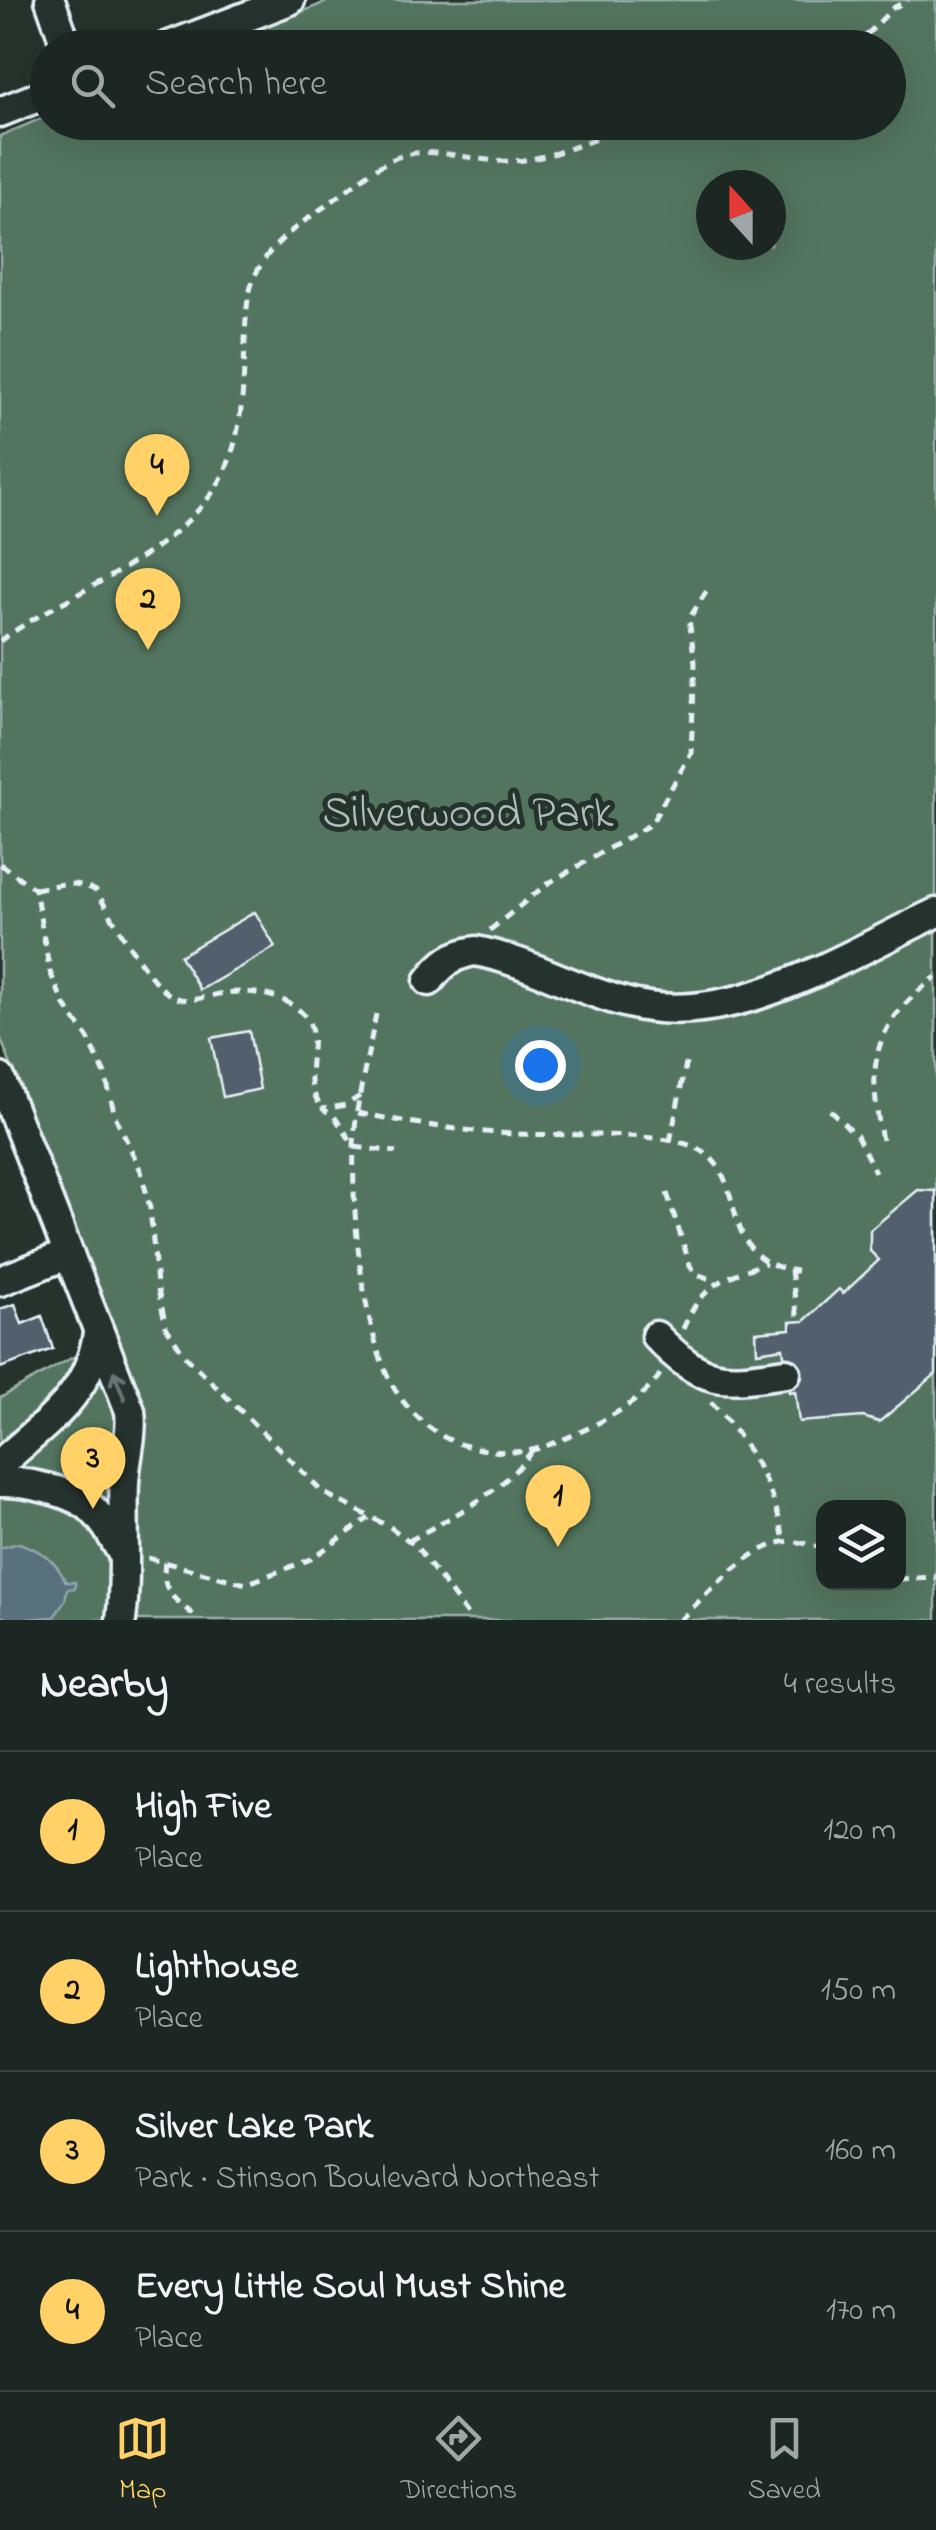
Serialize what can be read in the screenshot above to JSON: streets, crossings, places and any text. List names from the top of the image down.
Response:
{
  "parks": ["Silverwood Park"],
  "north": "top",
  "page": {
    "search": "Search here",
    "pins": [
      "4",
      "2",
      "3",
      "1"
    ],
    "heading": ["Nearby", "4 results"],
    "list": [
      {
        "mark": "1",
        "name": "High Five",
        "note": "Place",
        "value": "120 m"
      },
      {
        "mark": "2",
        "name": "Lighthouse",
        "note": "Place",
        "value": "150 m"
      },
      {
        "mark": "3",
        "name": "Silver Lake Park",
        "note": "Park · Stinson Boulevard Northeast",
        "value": "160 m"
      },
      {
        "mark": "4",
        "name": "Every Little Soul Must Shine",
        "note": "Place",
        "value": "170 m"
      }
    ],
    "nav": ["Map", "Directions", "Saved"]
  }
}
